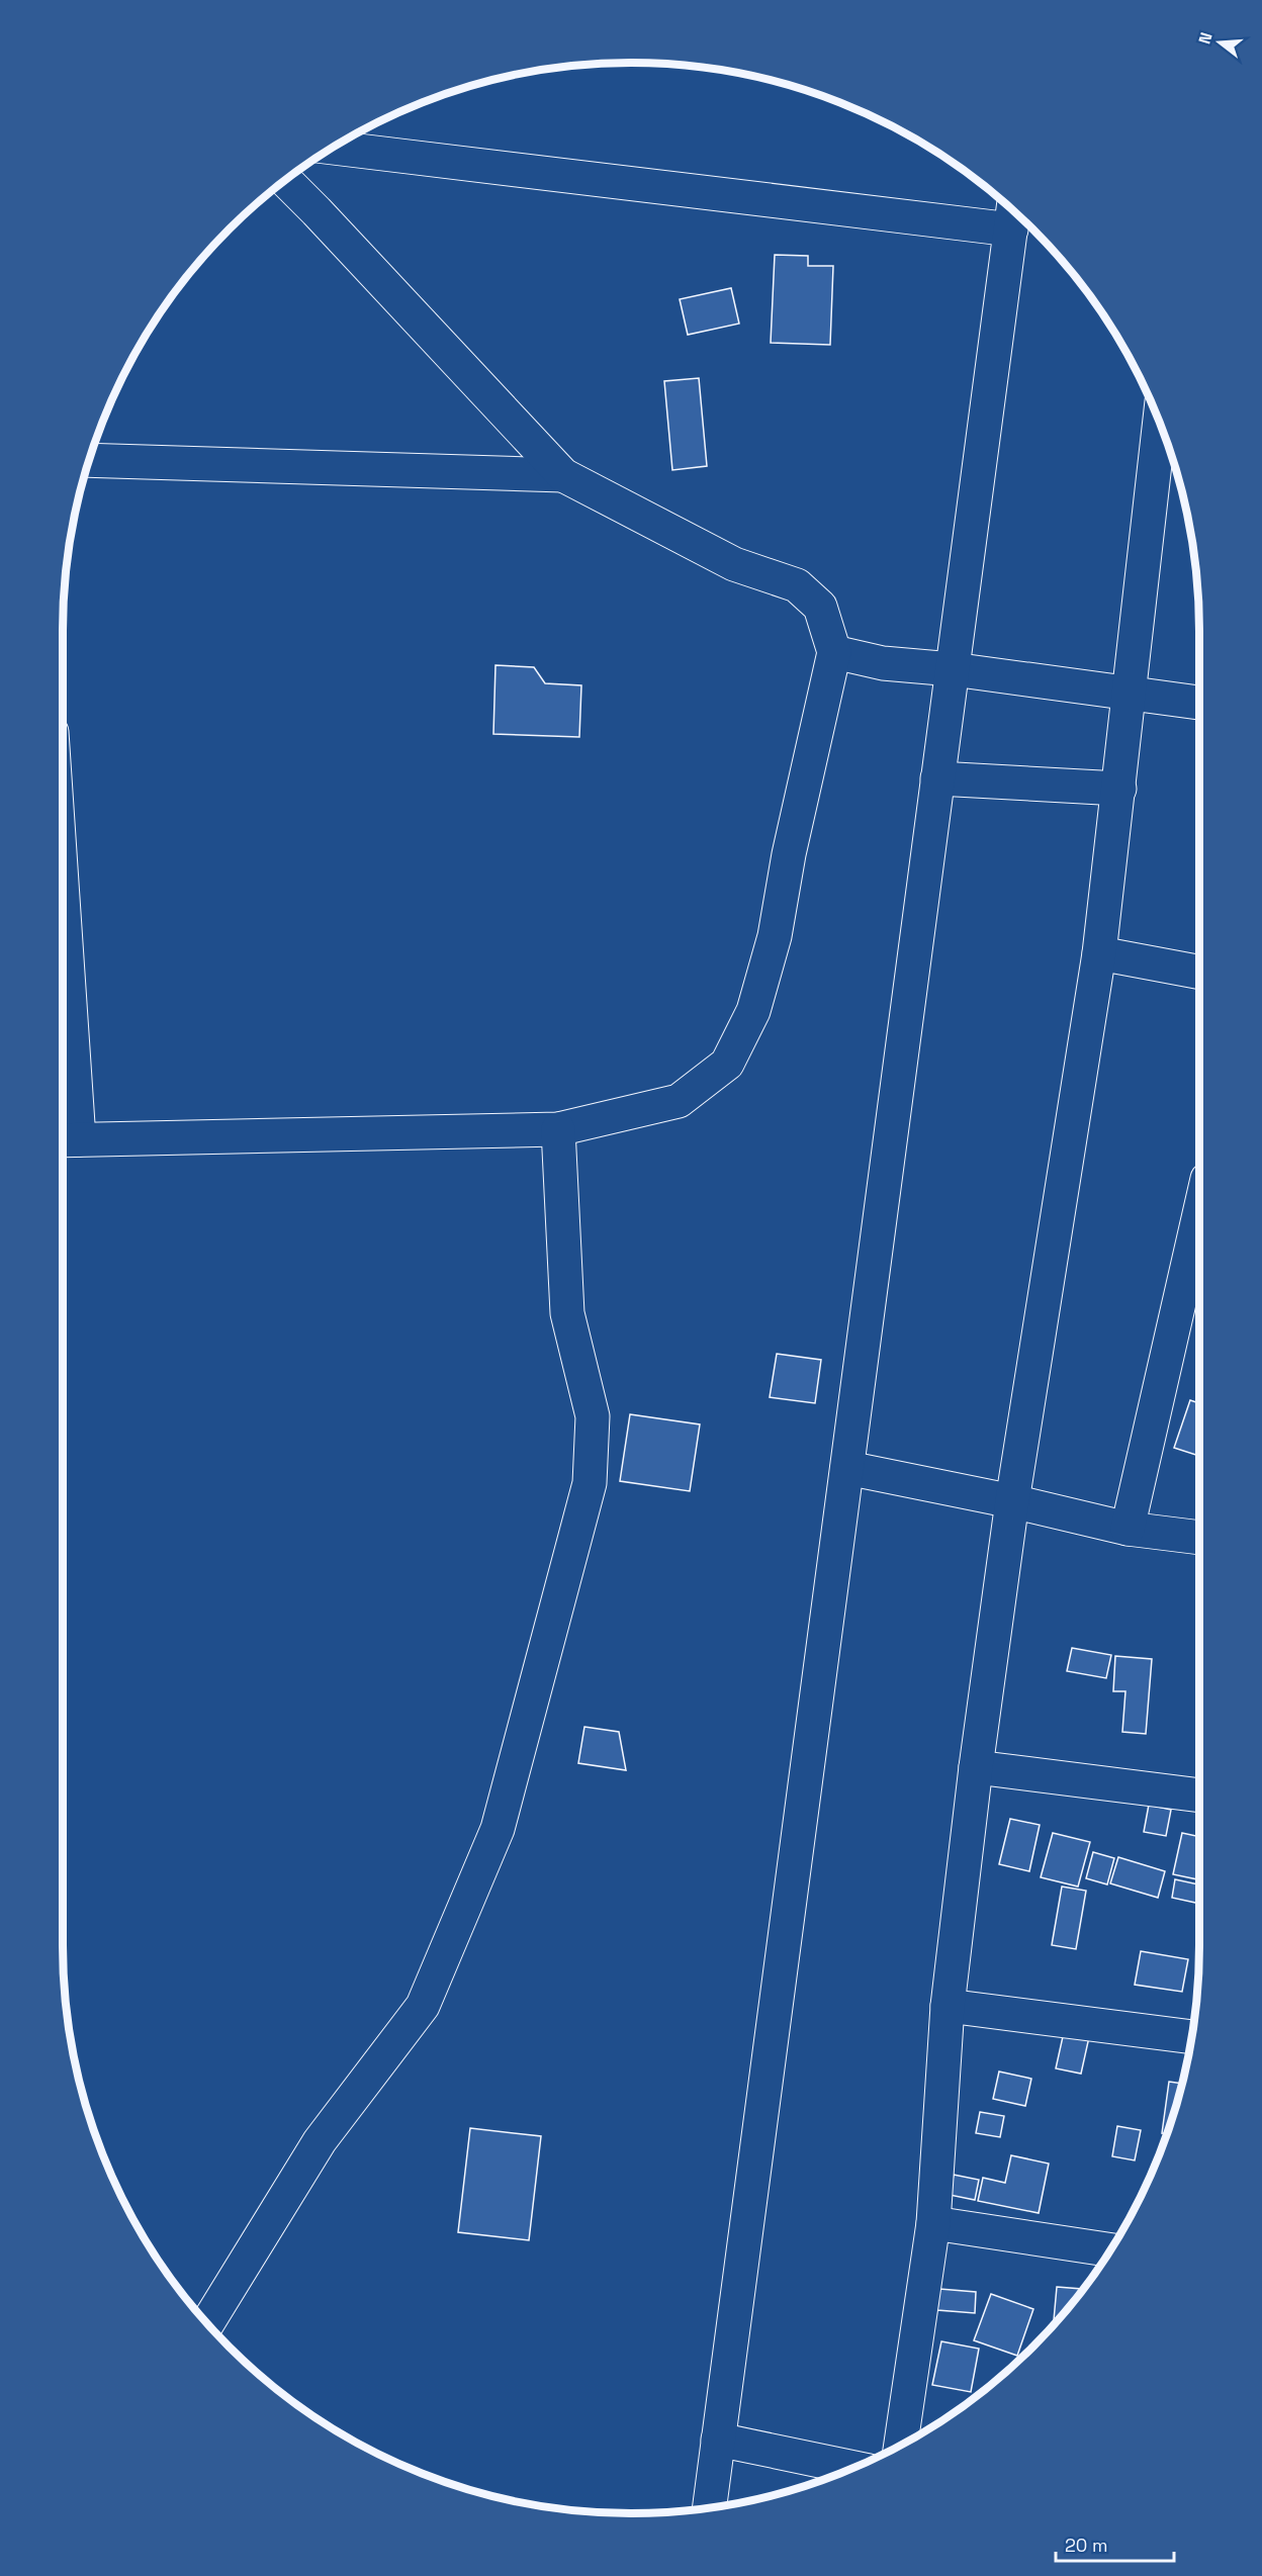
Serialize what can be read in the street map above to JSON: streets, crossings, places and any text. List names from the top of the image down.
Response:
{
  "scale_bar": "20 m",
  "north": "left"
}
